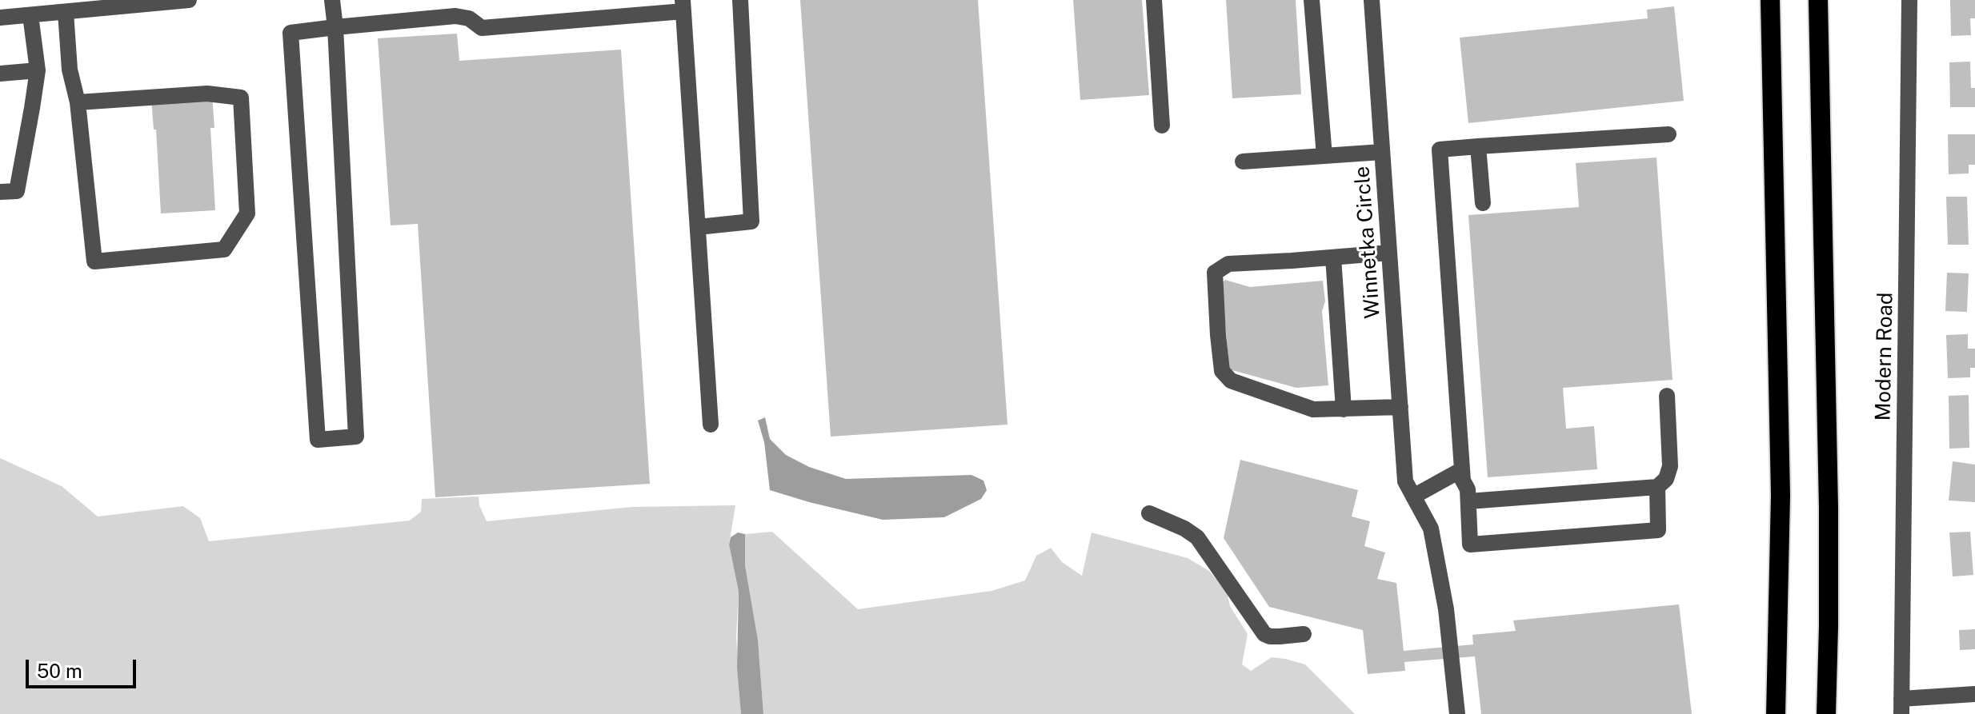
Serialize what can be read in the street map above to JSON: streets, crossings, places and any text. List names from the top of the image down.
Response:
{
  "streets": {
    "street": ["Winnetka Circle", "Modern Road"]
  },
  "scale_bar": "50 m"
}
